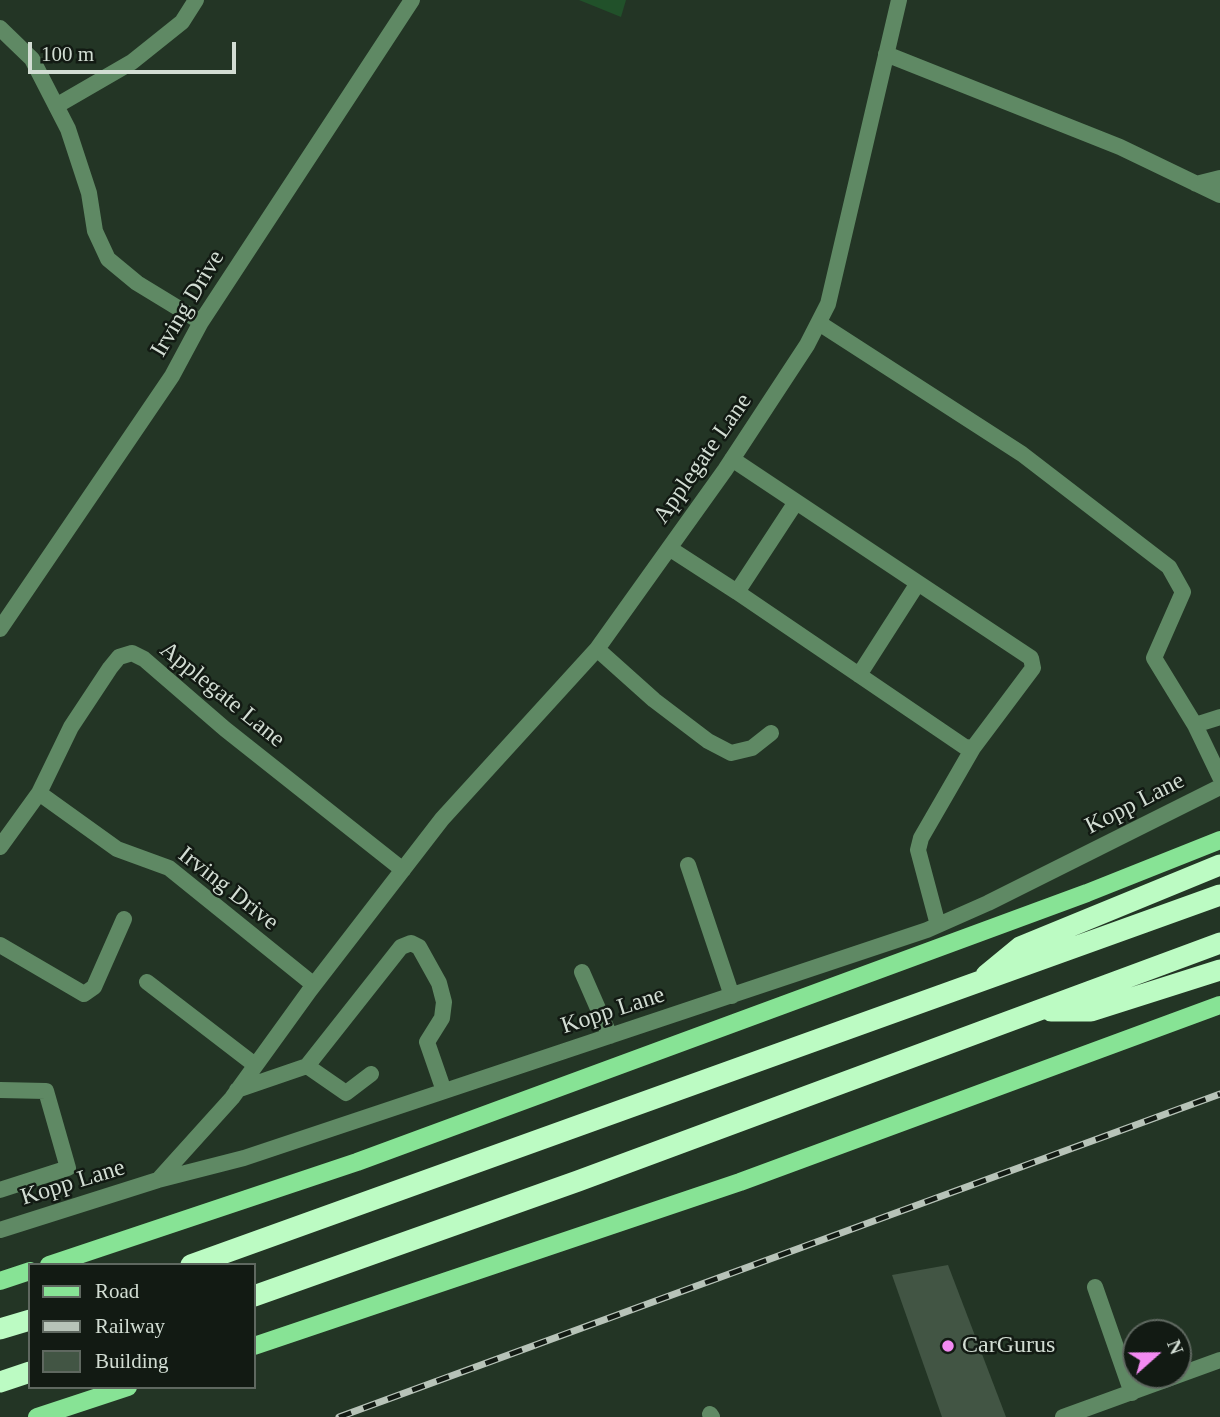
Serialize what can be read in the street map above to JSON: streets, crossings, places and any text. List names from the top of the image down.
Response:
{
  "streets": {
    "street": ["Irving Drive", "Applegate Lane", "Kopp Lane"]
  },
  "crossings": [
    ["Irving Drive", "Applegate Lane"],
    ["Applegate Lane", "Kopp Lane"]
  ],
  "places": ["CarGurus"],
  "legend": ["Road", "Railway", "Building"],
  "scale_bar": "100 m",
  "north": "right"
}
